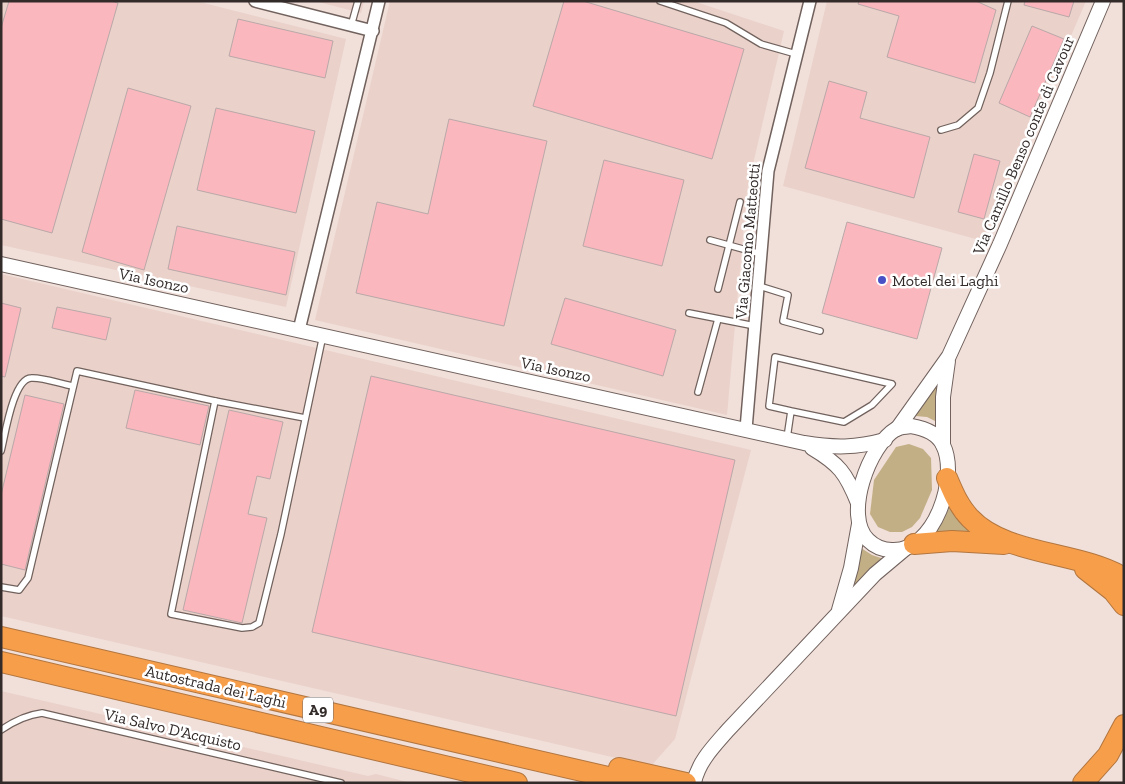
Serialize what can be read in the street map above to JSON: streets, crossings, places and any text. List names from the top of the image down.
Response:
{
  "streets": {
    "highway": ["Autostrada dei Laghi", "A9"],
    "street": ["Via Camillo Benso conte di Cavour", "Via Giacomo Matteotti", "Via Isonzo"],
    "lane": ["Via Salvo D'Acquisto"]
  },
  "crossings": [
    ["Via Camillo Benso conte di Cavour", "Via Isonzo"],
    ["Via Giacomo Matteotti", "Via Isonzo"]
  ],
  "places": ["Motel dei Laghi"]
}
